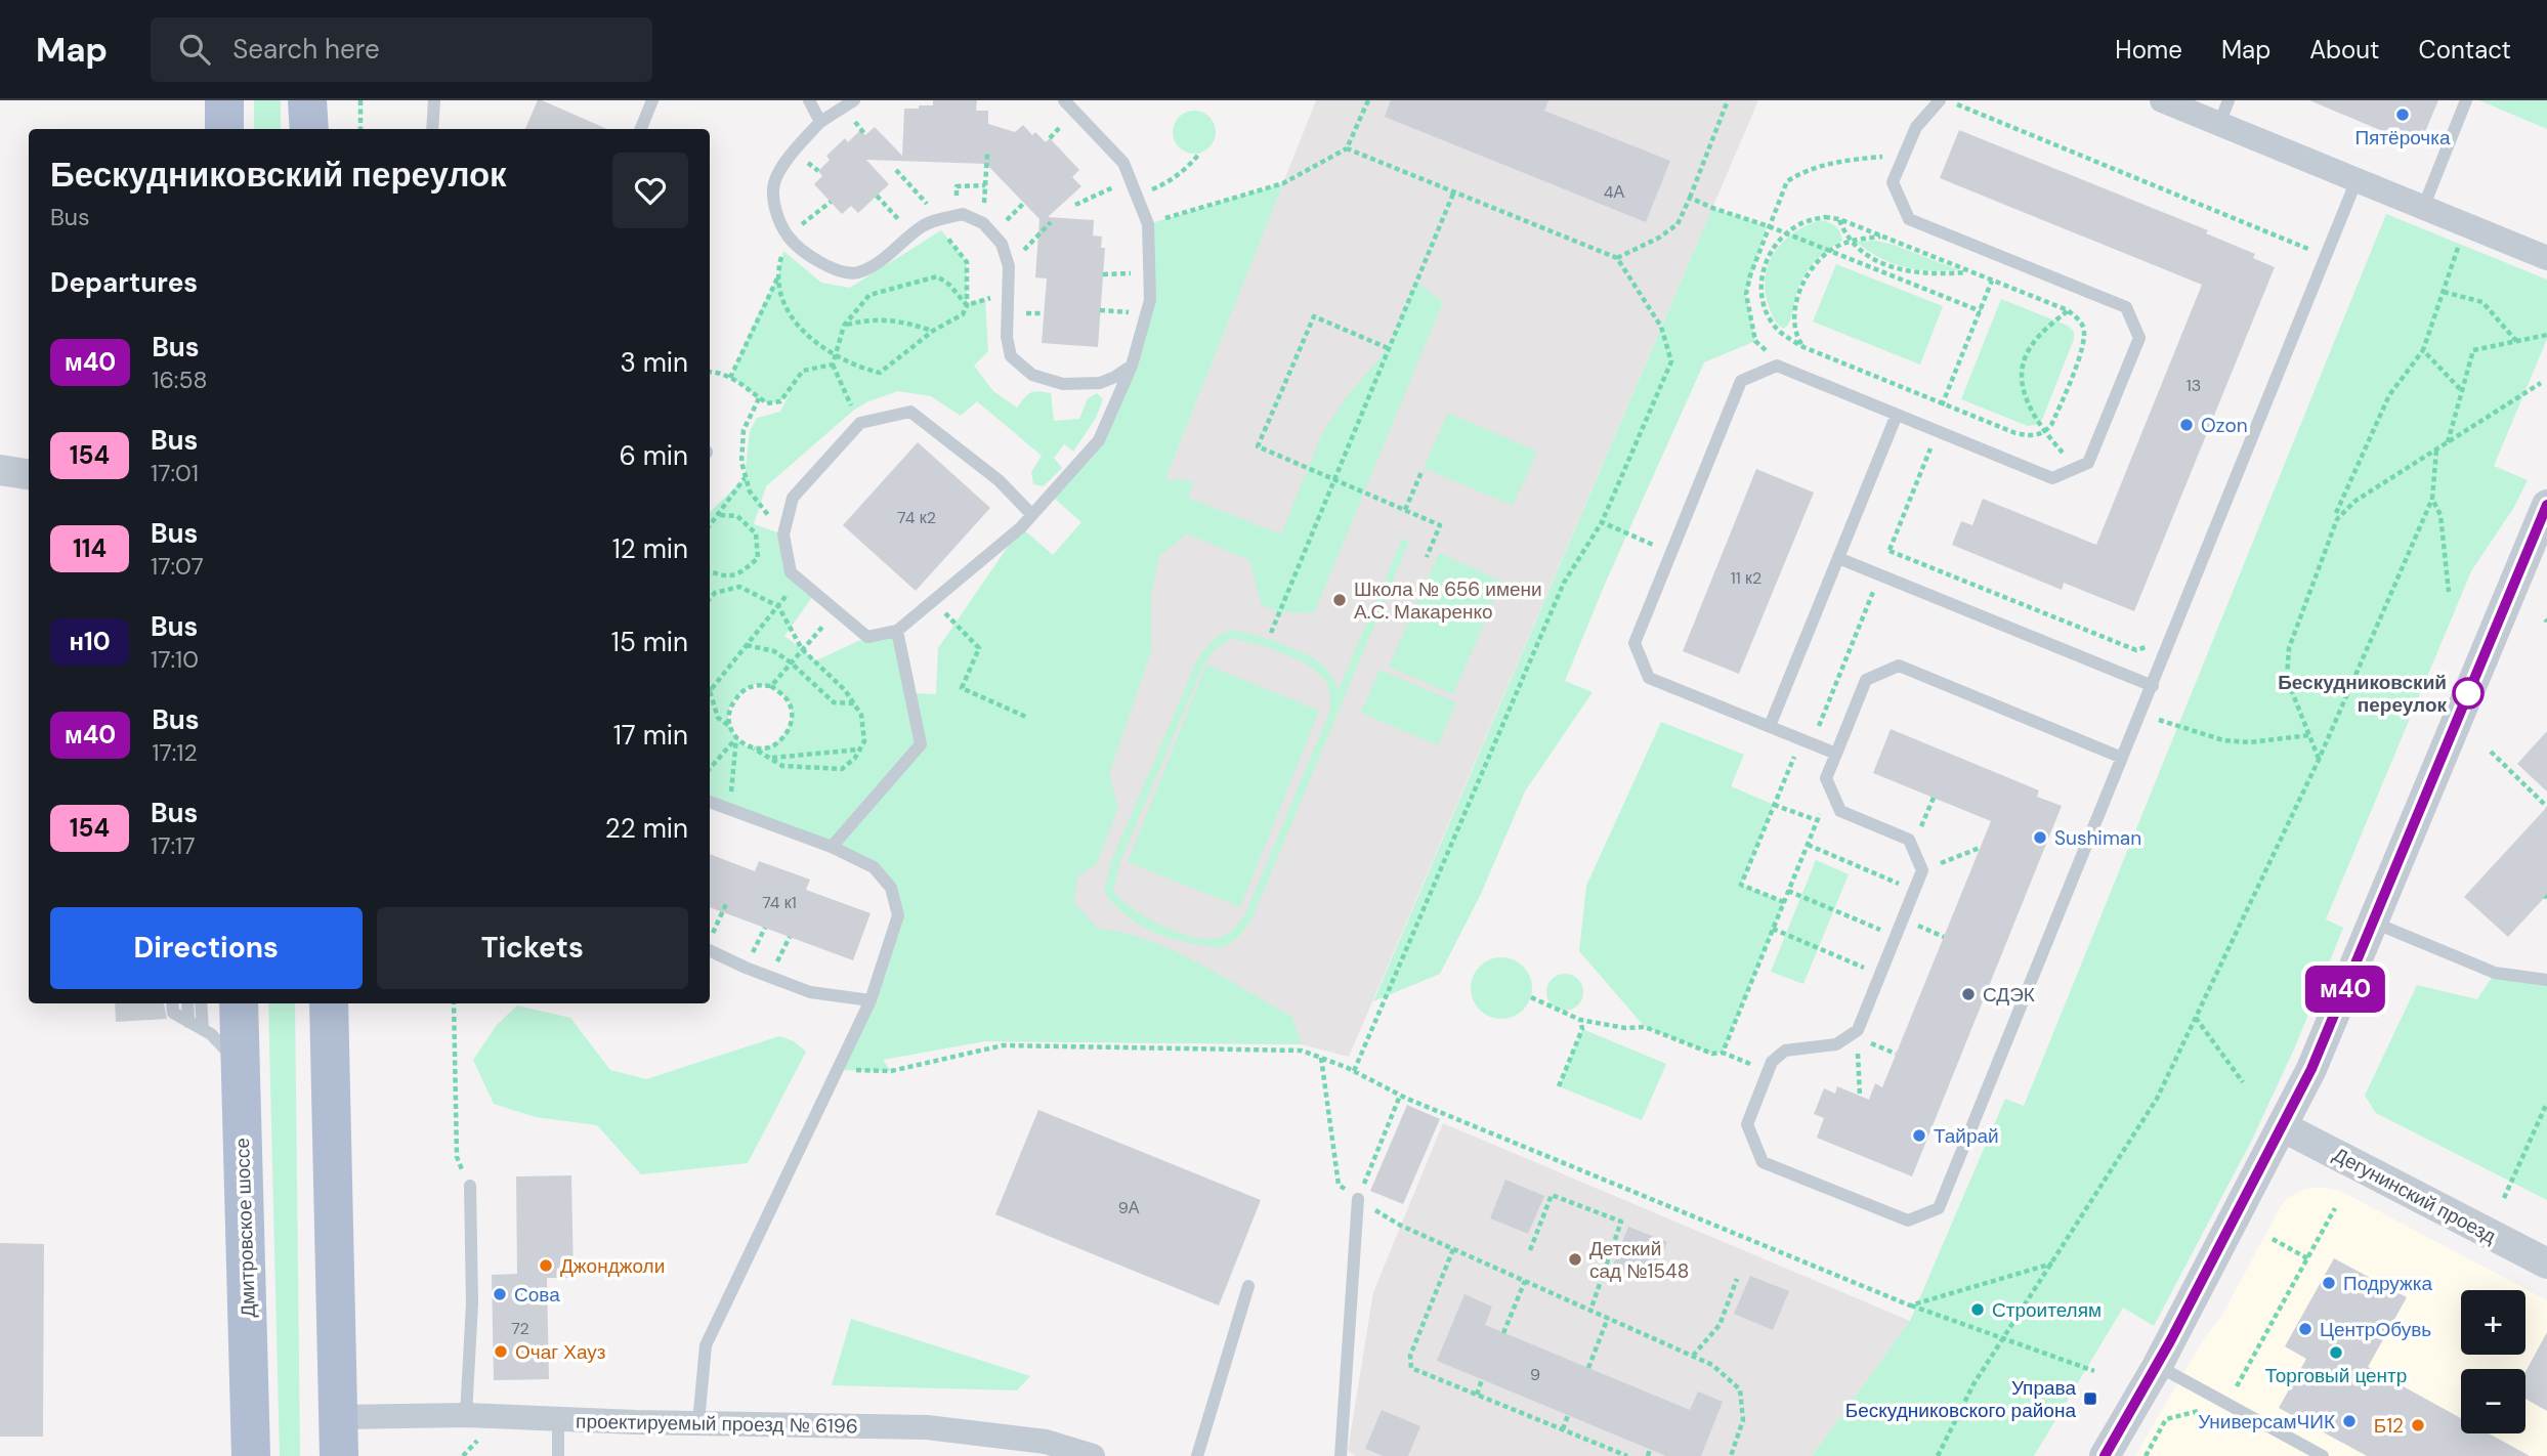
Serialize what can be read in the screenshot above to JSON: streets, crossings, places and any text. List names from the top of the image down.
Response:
{
  "streets": {
    "main road": ["Дмитровское шоссе"],
    "street": ["Дегунинский проезд", "проектируемый проезд № 6196"]
  },
  "places": {
    "other": [
      "Пятёрочка",
      "Ozon",
      "Школа № 656 имени А.С. Макаренко",
      "Бескудниковский переулок",
      "Sushiman",
      "СДЭК",
      "Тайрай",
      "Детский сад №1548",
      "Джонджоли",
      "Подружка",
      "Сова",
      "Строителям",
      "ЦентрОбувь",
      "Очаг Хауз",
      "Торговый центр",
      "УниверсамЧИК",
      "Б12"
    ],
    "transit": ["Управа Бескудниковского района"]
  },
  "lines": ["bus line м40"],
  "house_numbers": [
    "4А",
    "13",
    "74 к2",
    "11 к2",
    "74 к1",
    "9А",
    "72",
    "9"
  ],
  "page": {
    "header": "Map",
    "search": "Search here",
    "nav": [
      "Home",
      "Map",
      "About",
      "Contact"
    ],
    "on_map": "м40",
    "heading": [
      ["Бескудниковский переулок", "Bus"],
      "Departures"
    ],
    "list": [
      {
        "mark": "м40",
        "name": "Bus",
        "note": "16:58",
        "value": "3 min"
      },
      {
        "mark": "154",
        "name": "Bus",
        "note": "17:01",
        "value": "6 min"
      },
      {
        "mark": "114",
        "name": "Bus",
        "note": "17:07",
        "value": "12 min"
      },
      {
        "mark": "н10",
        "name": "Bus",
        "note": "17:10",
        "value": "15 min"
      },
      {
        "mark": "м40",
        "name": "Bus",
        "note": "17:12",
        "value": "17 min"
      },
      {
        "mark": "154",
        "name": "Bus",
        "note": "17:17",
        "value": "22 min"
      }
    ],
    "buttons": ["Directions", "Tickets"],
    "map_buttons": ["+", "−"]
  }
}
